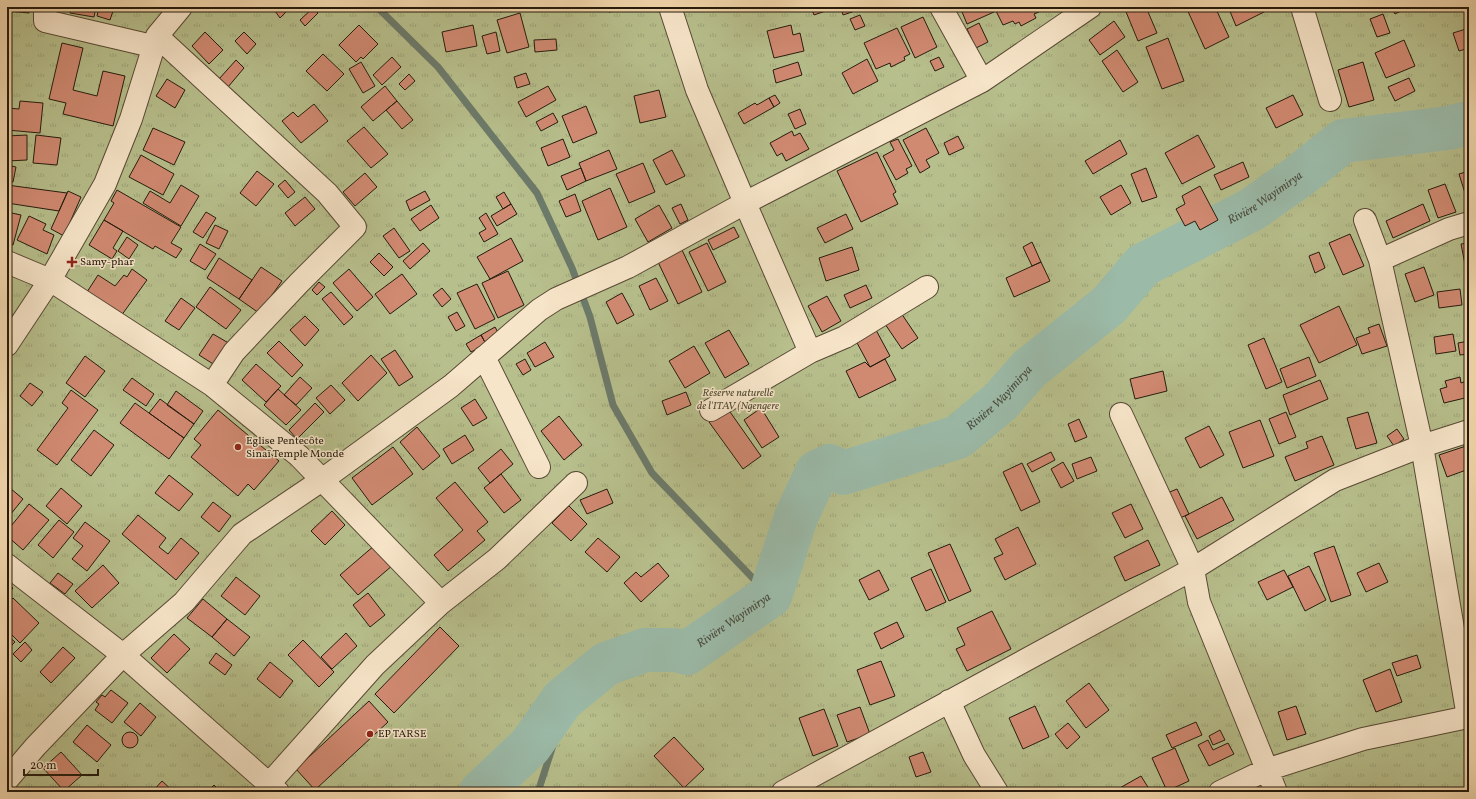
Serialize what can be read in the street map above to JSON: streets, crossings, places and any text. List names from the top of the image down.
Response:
{
  "water": ["Rivière Wayimirya"],
  "parks": ["Réserve naturelle de l'ITAV (Ngengere"],
  "places": {
    "health": ["Samy-phar"],
    "other": ["Eglise Pentecôte Sinaï Temple Monde", "EP TARSE"]
  },
  "scale_bar": "20 m"
}
